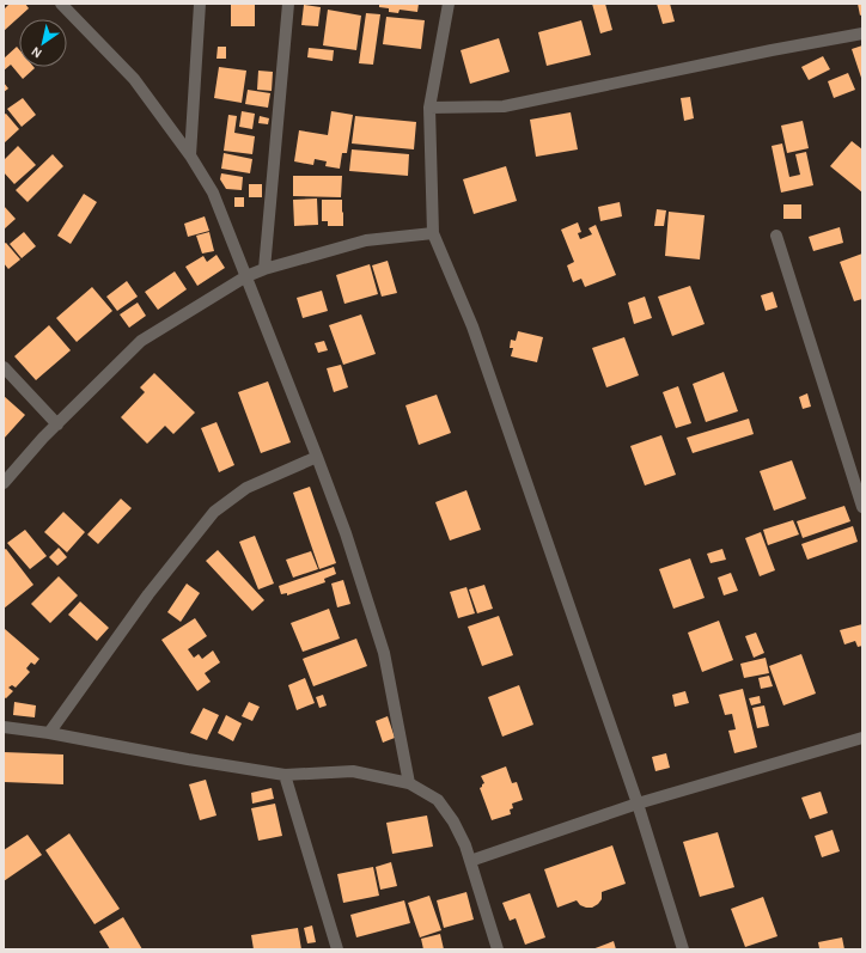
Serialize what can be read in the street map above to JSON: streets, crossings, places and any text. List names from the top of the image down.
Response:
{
  "north": "bottom left"
}
